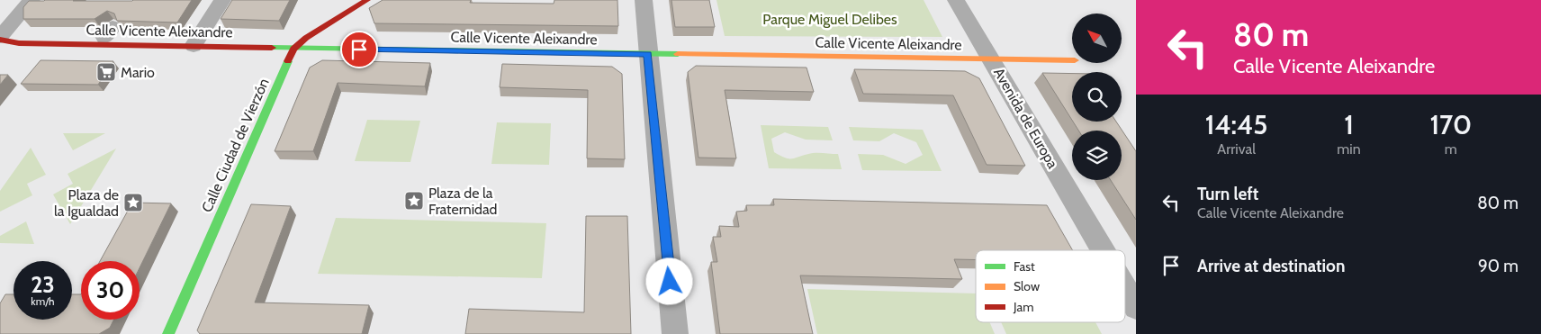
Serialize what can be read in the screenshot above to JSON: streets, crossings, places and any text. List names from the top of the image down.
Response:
{
  "streets": {
    "street": ["Calle Vicente Aleixandre", "Avenida de Europa", "Calle Ciudad de Vierzón"]
  },
  "crossings": [
    ["Calle Vicente Aleixandre", "Avenida de Europa"],
    ["Calle Vicente Aleixandre", "Calle Ciudad de Vierzón"]
  ],
  "parks": ["Parque Miguel Delibes"],
  "places": {
    "supermarket": ["Mario"],
    "place": ["Plaza de la Fraternidad", "Plaza de la Igualdad"]
  },
  "legend": ["Fast", "Slow", "Jam"],
  "north": "top left",
  "page": {
    "turn": ["80 m", "Calle Vicente Aleixandre"],
    "eta": [
      "14:45",
      "Arrival",
      "1",
      "min",
      "170",
      "m"
    ],
    "list": [
      {
        "name": "Turn left",
        "note": "Calle Vicente Aleixandre",
        "value": "80 m"
      },
      {
        "name": "Arrive at destination",
        "value": "90 m"
      }
    ],
    "speed": "23 km/h",
    "limit": "30"
  }
}
